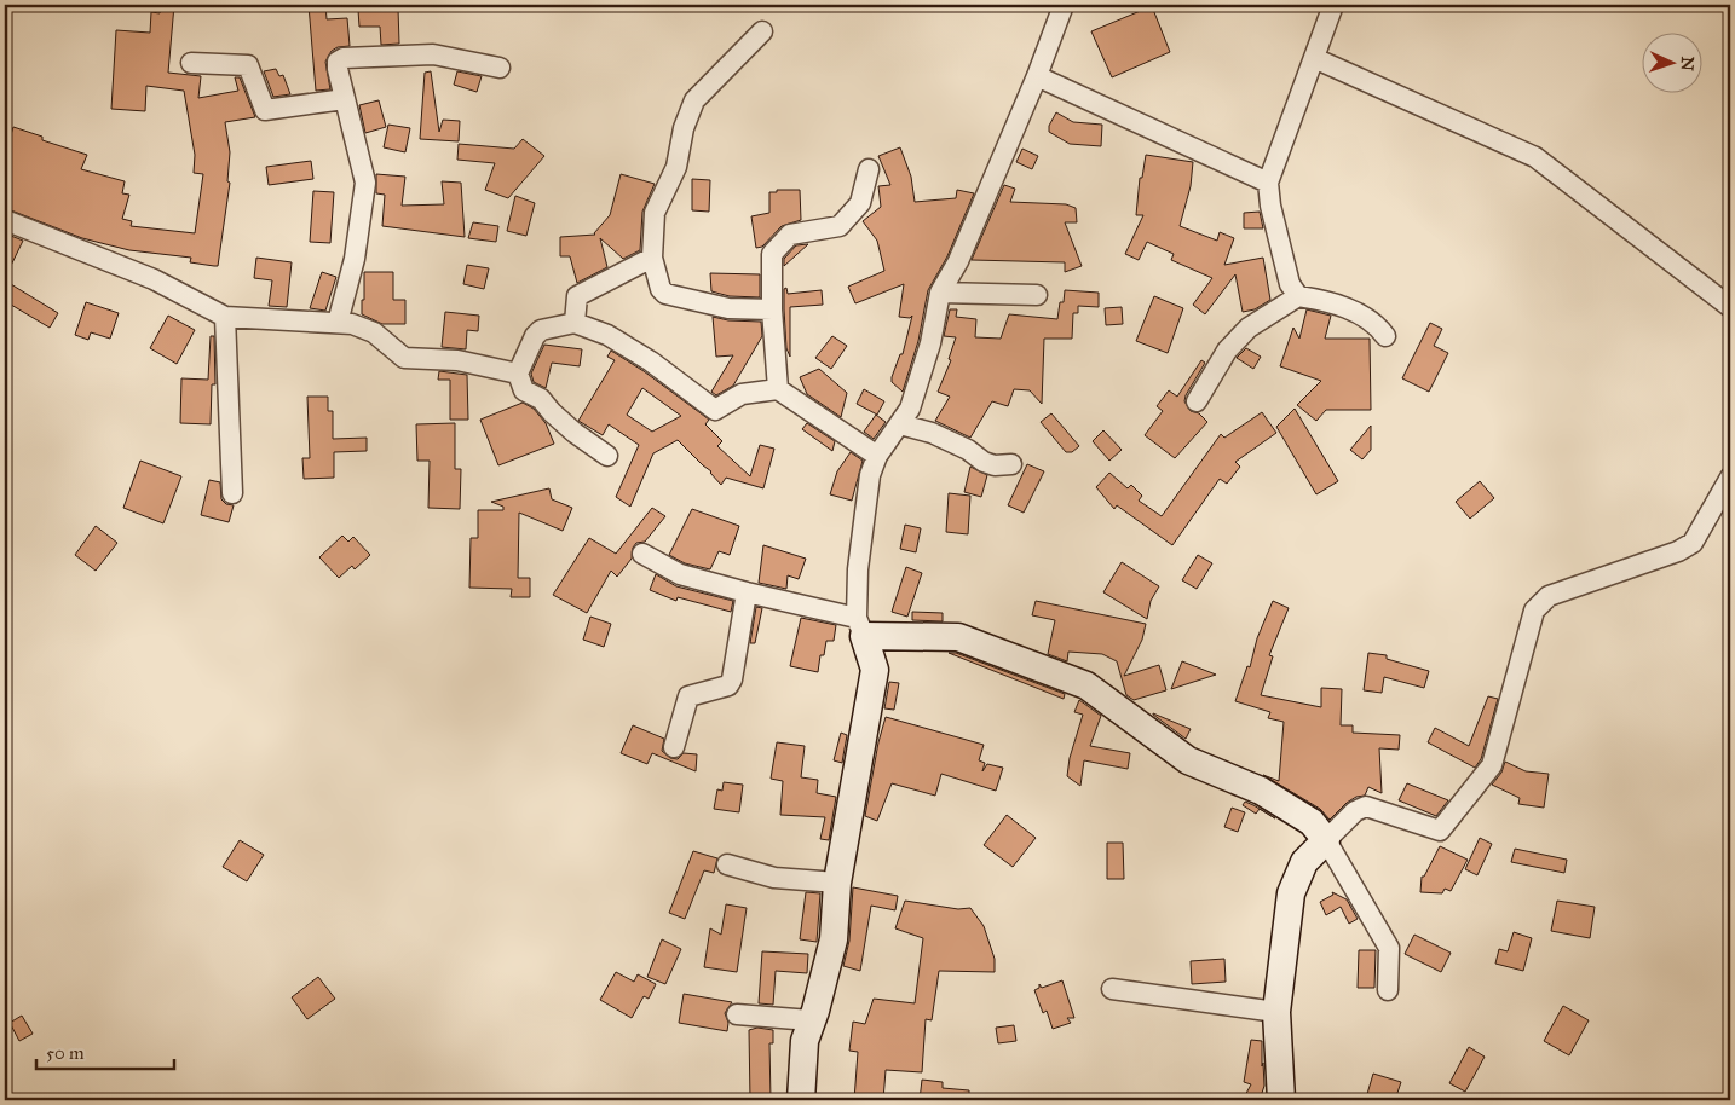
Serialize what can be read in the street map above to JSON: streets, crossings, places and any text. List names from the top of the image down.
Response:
{
  "scale_bar": "50 m",
  "north": "right"
}
